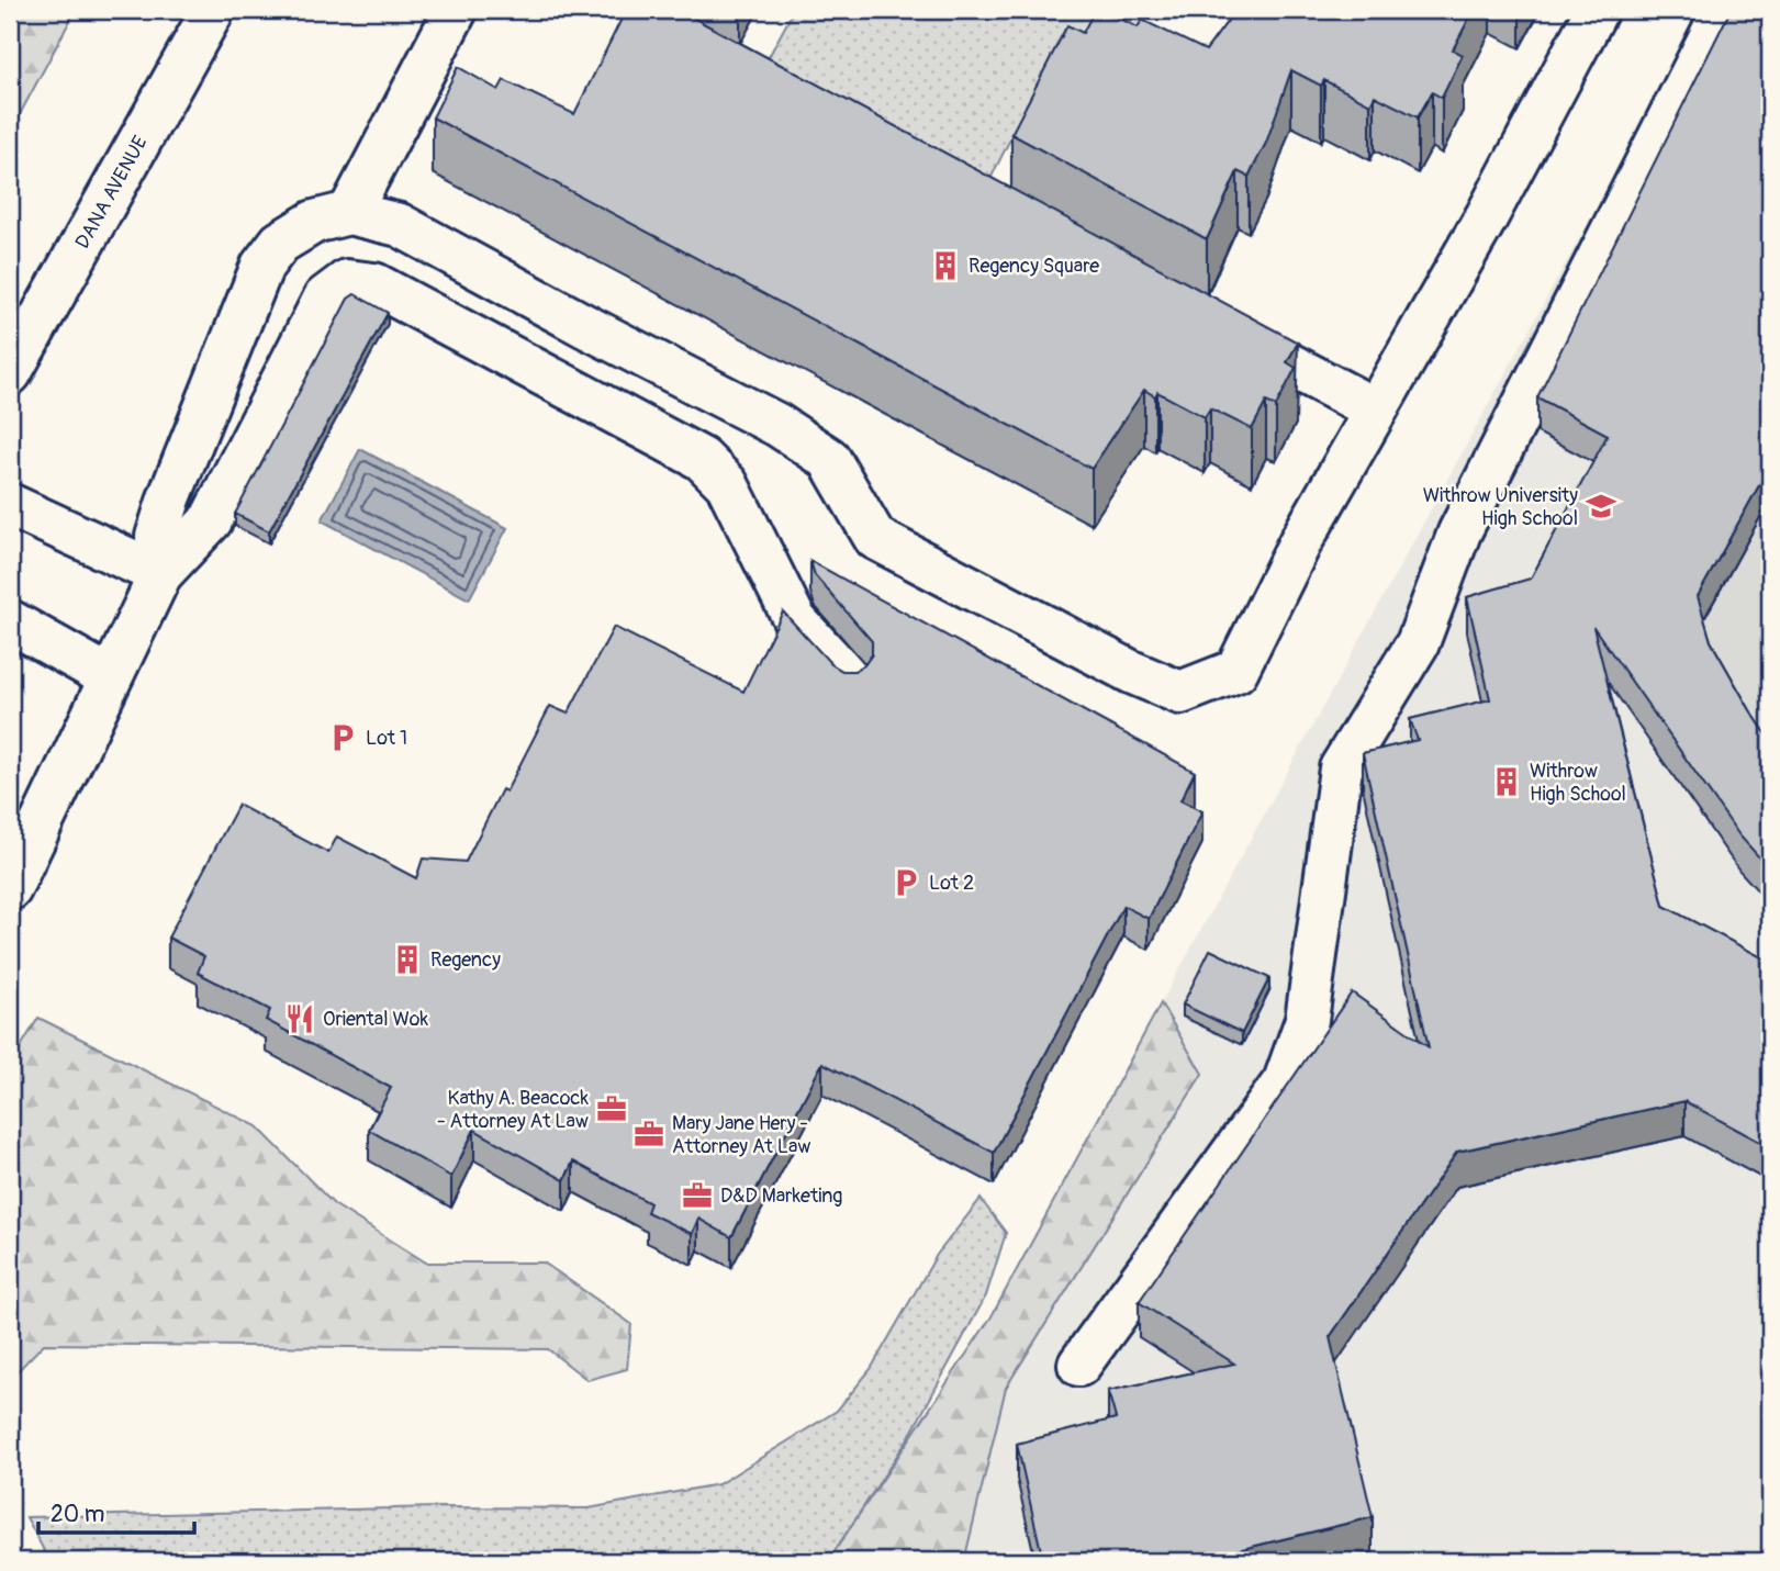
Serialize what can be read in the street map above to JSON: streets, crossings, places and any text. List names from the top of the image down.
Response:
{
  "streets": {
    "street": ["DANA AVENUE"]
  },
  "places": {
    "building": ["Regency Square", "Withrow High School", "Regency"],
    "school or university": ["Withrow University High School"],
    "parking": ["Lot 1", "Lot 2"],
    "restaurant": ["Oriental Wok"],
    "office": ["Kathy A. Beacock - Attorney At Law", "Mary Jane Hery - Attorney At Law", "D&D Marketing"]
  },
  "scale_bar": "20 m"
}
